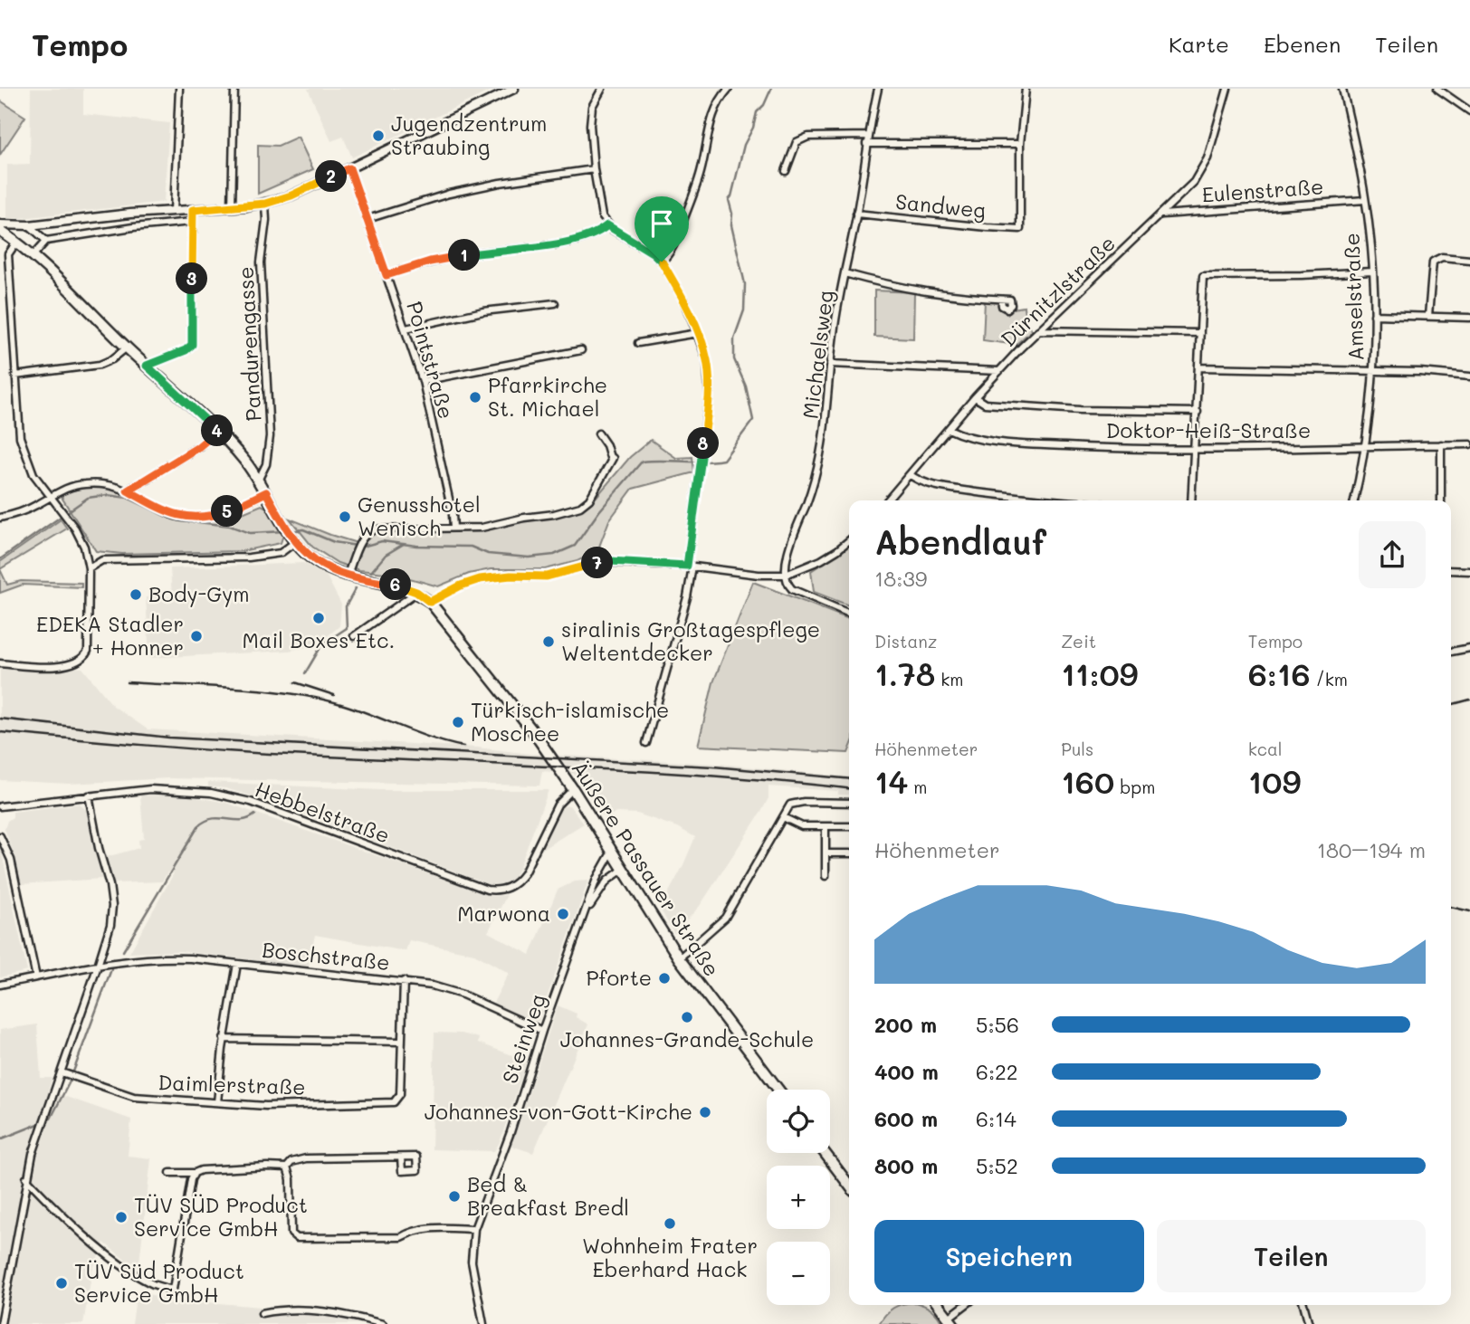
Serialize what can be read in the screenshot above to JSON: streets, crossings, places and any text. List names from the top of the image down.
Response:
{
  "streets": {
    "main road": ["Äußere Passauer Straße"],
    "street": [
      "Eulenstraße",
      "Sandweg",
      "Dürnitzlstraße",
      "Amselstraße",
      "Pandurengasse",
      "Michaelsweg",
      "Pointstraße",
      "Doktor-Heiß-Straße",
      "Hebbelstraße",
      "Boschstraße",
      "Steinweg",
      "Daimlerstraße"
    ]
  },
  "crossings": [
    ["Eulenstraße", "Dürnitzlstraße"],
    ["Eulenstraße", "Amselstraße"],
    ["Sandweg", "Michaelsweg"],
    ["Dürnitzlstraße", "Doktor-Heiß-Straße"],
    ["Amselstraße", "Doktor-Heiß-Straße"],
    ["Pandurengasse", "Äußere Passauer Straße"],
    ["Hebbelstraße", "Äußere Passauer Straße"],
    ["Äußere Passauer Straße", "Steinweg"],
    ["Boschstraße", "Steinweg"]
  ],
  "places": [
    "Jugendzentrum Straubing",
    "Pfarrkirche St. Michael",
    "Genusshotel Wenisch",
    "Body-Gym",
    "Mail Boxes Etc.",
    "EDEKA Stadler + Honner",
    "siralinis Großtagespflege Weltentdecker",
    "Türkisch-islamische Moschee",
    "Marwona",
    "Pforte",
    "Johannes-Grande-Schule",
    "Johannes-von-Gott-Kirche",
    "Bed & Breakfast Bredl",
    "TÜV SÜD Product Service GmbH",
    "Wohnheim Frater Eberhard Hack",
    "TÜV Süd Product Service GmbH"
  ],
  "page": {
    "header": "Tempo",
    "nav": ["Karte", "Ebenen", "Teilen"],
    "pins": [
      "2",
      "1",
      "3",
      "4",
      "8",
      "5",
      "7",
      "6"
    ],
    "heading": ["Abendlauf", "18:39"],
    "stats": [
      ["Distanz", "1.78 km"],
      ["Zeit", "11:09"],
      ["Tempo", "6:16 /km"],
      ["Höhenmeter", "14 m"],
      ["Puls", "160 bpm"],
      ["kcal", "109"]
    ],
    "chart": ["Höhenmeter", "180–194 m"],
    "list": [
      {
        "name": "200 m",
        "note": "5:56"
      },
      {
        "name": "400 m",
        "note": "6:22"
      },
      {
        "name": "600 m",
        "note": "6:14"
      },
      {
        "name": "800 m",
        "note": "5:52"
      }
    ],
    "map_buttons": ["+", "−"],
    "buttons": ["Speichern", "Teilen"]
  }
}
